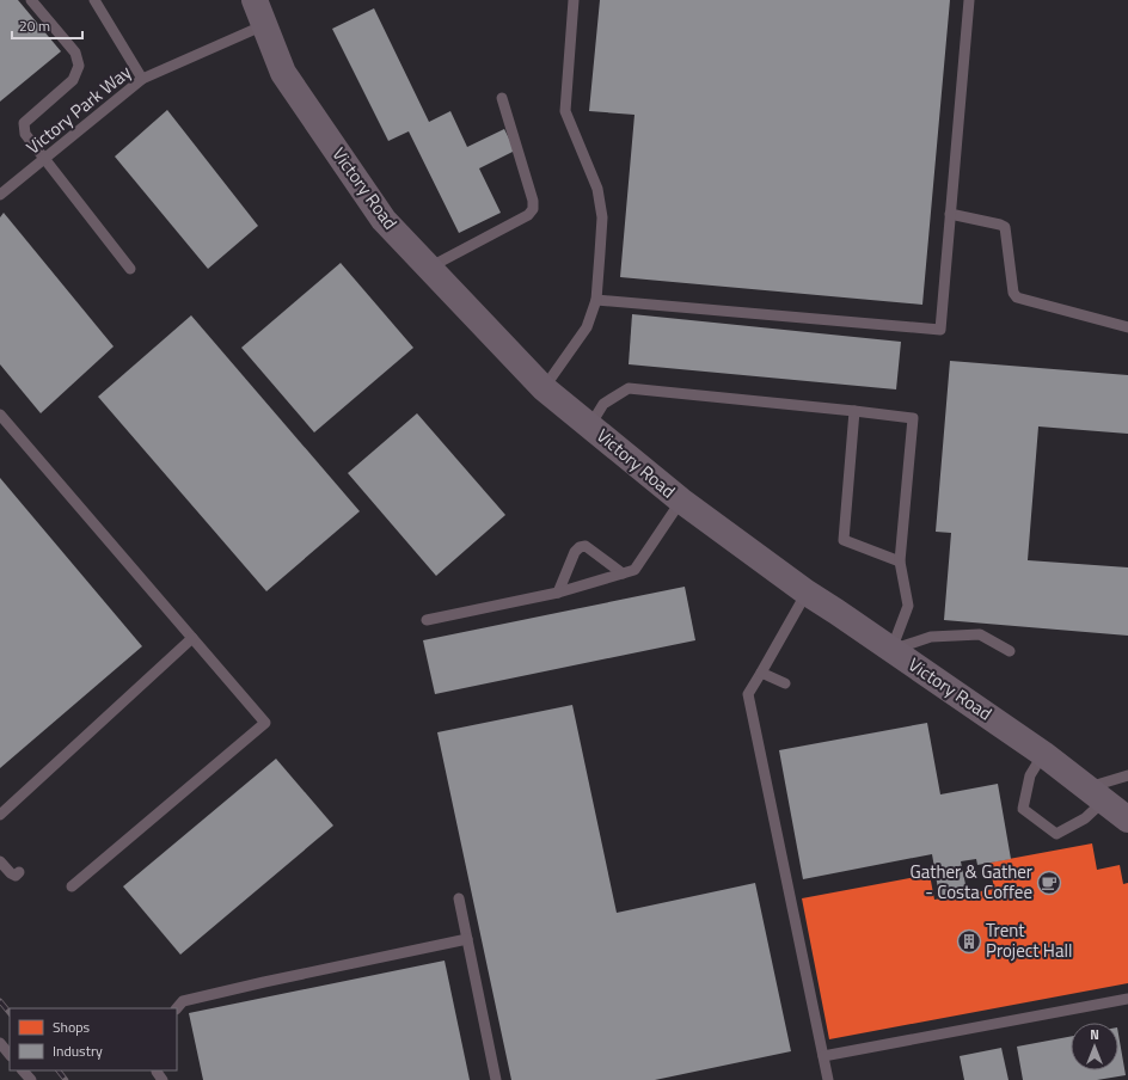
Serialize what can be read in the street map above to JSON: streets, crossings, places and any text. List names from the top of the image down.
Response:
{
  "streets": {
    "street": ["Victory Road"],
    "lane": ["Victory Park Way"]
  },
  "crossings": [
    ["Victory Park Way", "Victory Road"]
  ],
  "places": {
    "cafe": ["Gather & Gather - Costa Coffee"],
    "building": ["Trent Project Hall"]
  },
  "legend": ["Shops", "Industry"],
  "scale_bar": "20 m",
  "north": "top"
}
